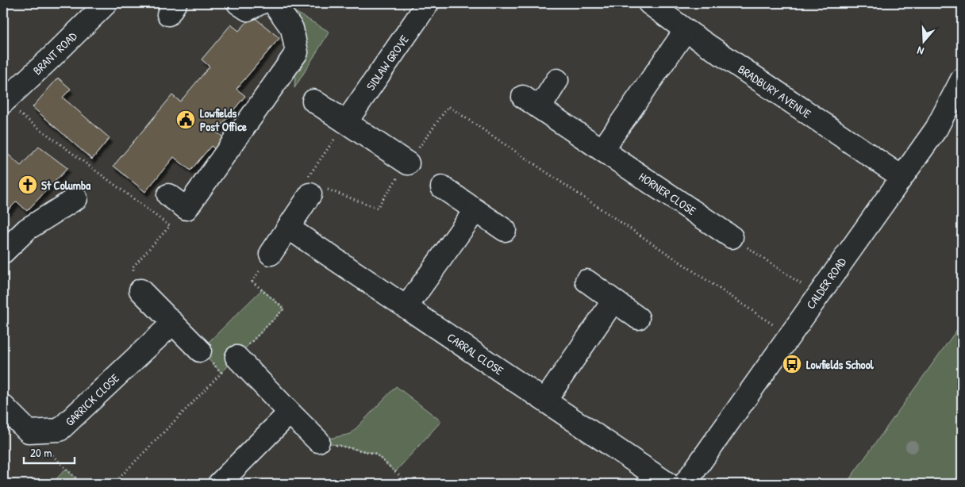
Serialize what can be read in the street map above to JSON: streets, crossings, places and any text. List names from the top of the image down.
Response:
{
  "streets": {
    "street": [
      "BRANT ROAD",
      "SIDLAW GROVE",
      "BRADBURY AVENUE",
      "HORNER CLOSE",
      "CALDER ROAD",
      "CARRAL CLOSE",
      "GARRICK CLOSE"
    ]
  },
  "crossings": [
    ["BRADBURY AVENUE", "CALDER ROAD"]
  ],
  "places": {
    "public building": ["Lowfields Post Office"],
    "church": ["St Columba"],
    "bus stop": ["Lowfields School"]
  },
  "scale_bar": "20 m",
  "north": "bottom"
}
